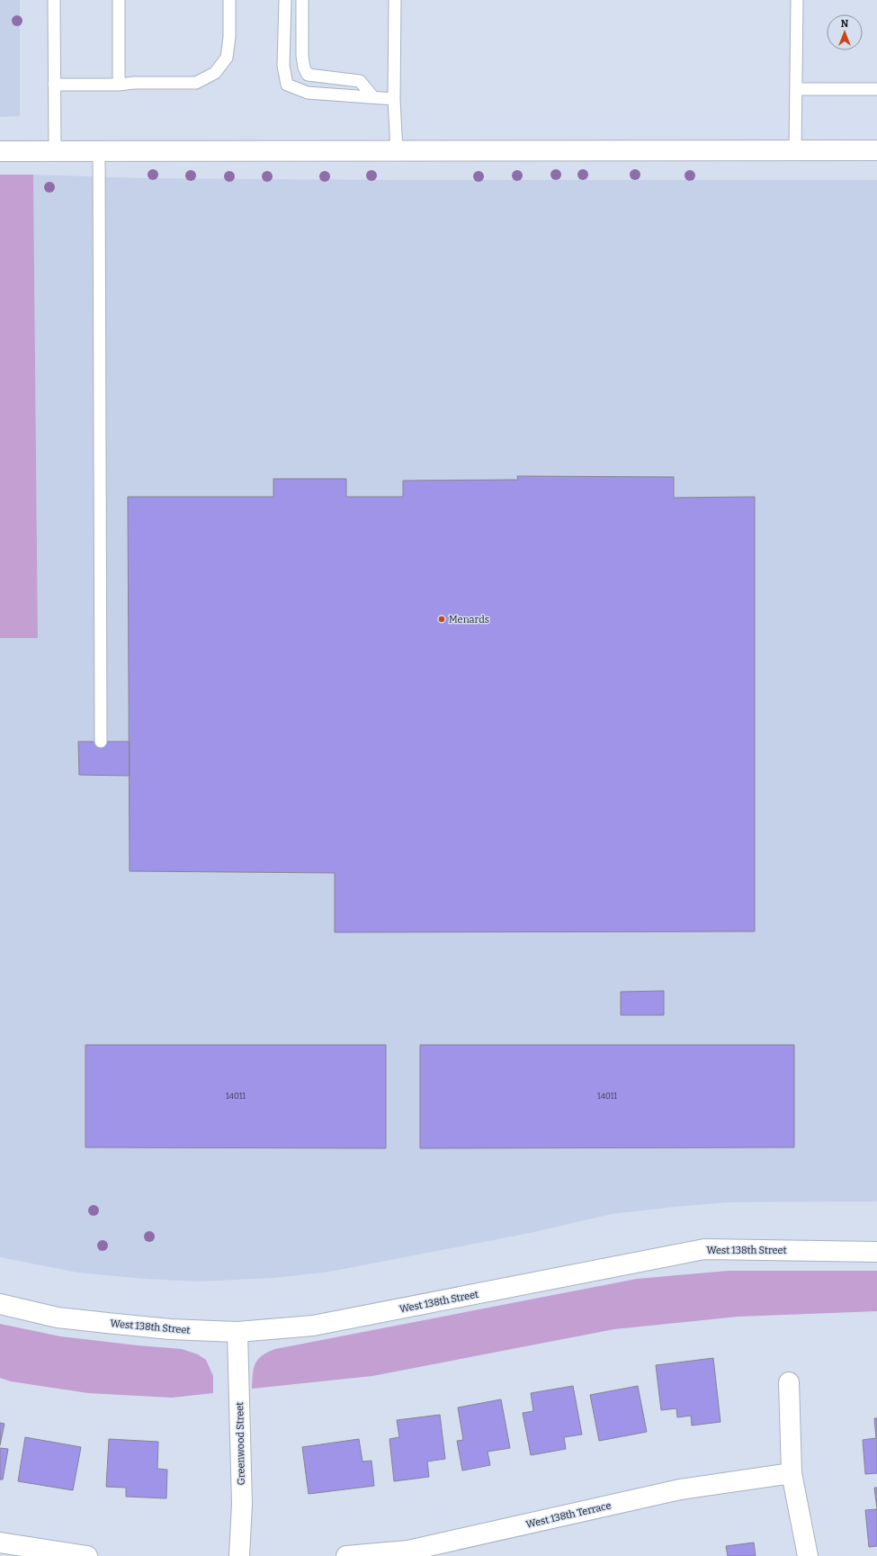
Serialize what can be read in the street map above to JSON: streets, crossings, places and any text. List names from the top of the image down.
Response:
{
  "streets": {
    "street": ["West 138th Street", "Greenwood Street", "West 138th Terrace"]
  },
  "crossings": [
    ["West 138th Street", "Greenwood Street"]
  ],
  "places": ["Menards"],
  "house_numbers": ["14011", "14011"],
  "north": "top"
}
